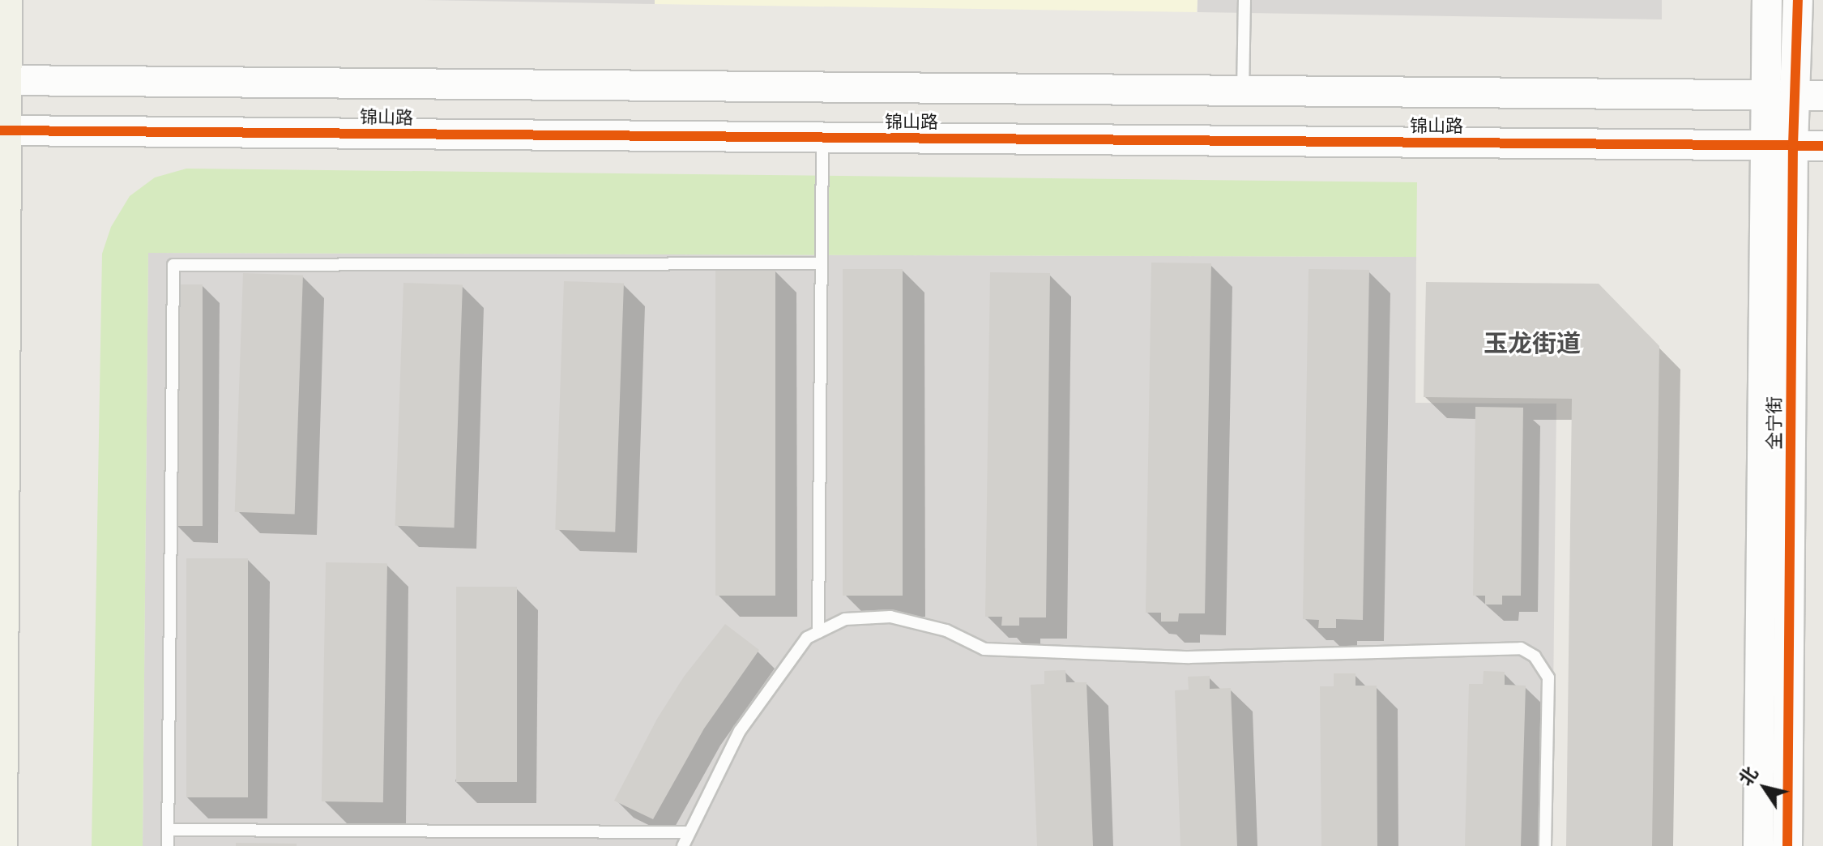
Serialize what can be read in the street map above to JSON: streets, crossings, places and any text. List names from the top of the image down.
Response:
{
  "streets": {
    "street": ["锦山路", "全宁街"]
  },
  "crossings": [
    ["锦山路", "全宁街"]
  ],
  "districts": ["玉龙街道"],
  "north": "top left"
}
